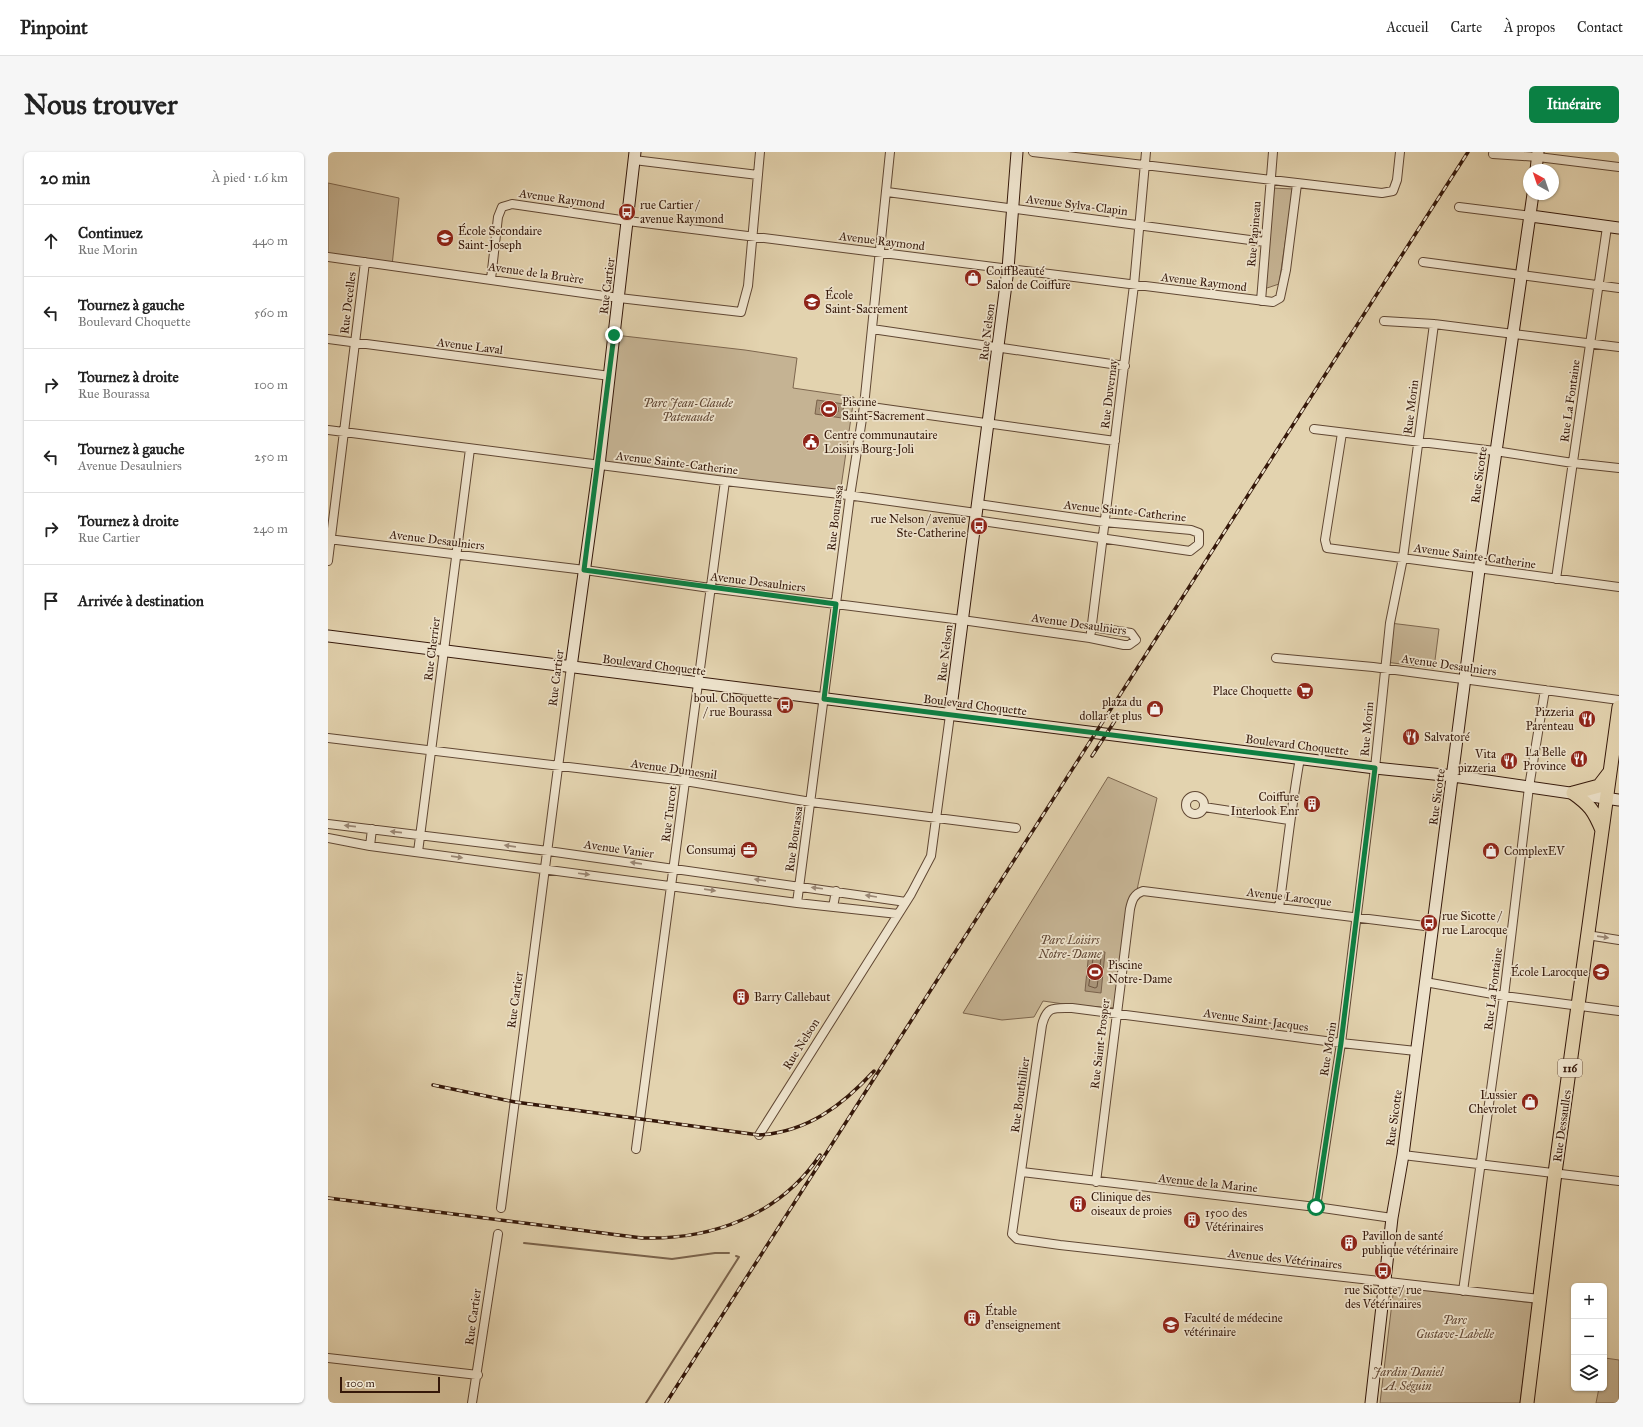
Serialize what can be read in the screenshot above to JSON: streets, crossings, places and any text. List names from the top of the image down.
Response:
{
  "streets": {
    "main road": ["116", "Rue Dessaulles"],
    "street": [
      "Avenue Raymond",
      "Avenue Sylva-Clapin",
      "Rue Papineau",
      "Avenue de la Bruère",
      "Rue Cartier",
      "Rue Decelles",
      "Rue Nelson",
      "Avenue Laval",
      "Rue Duvernay",
      "Rue La Fontaine",
      "Rue Morin",
      "Avenue Sainte-Catherine",
      "Rue Sicotte",
      "Rue Bourassa",
      "Avenue Desaulniers",
      "Rue Cherrier",
      "Boulevard Choquette",
      "Avenue Dumesnil",
      "Rue Turcot",
      "Avenue Vanier",
      "Avenue Larocque",
      "Avenue Saint-Jacques",
      "Rue Saint-Prosper",
      "Rue Bouthillier",
      "Avenue de la Marine",
      "Avenue des Vétérinaires"
    ]
  },
  "crossings": [
    ["Avenue Raymond", "Rue Papineau"],
    ["Avenue Raymond", "Avenue de la Bruère"],
    ["Avenue Raymond", "Rue Cartier"],
    ["Avenue Raymond", "Rue Nelson"],
    ["Avenue Raymond", "Rue Duvernay"],
    ["Avenue Raymond", "Rue Bourassa"],
    ["Avenue Sylva-Clapin", "Rue Papineau"],
    ["Avenue Sylva-Clapin", "Rue Nelson"],
    ["Avenue Sylva-Clapin", "Rue Duvernay"],
    ["Avenue Sylva-Clapin", "Rue Bourassa"],
    ["Avenue de la Bruère", "Rue Cartier"],
    ["Avenue de la Bruère", "Rue Decelles"],
    ["Rue Cartier", "Avenue Laval"],
    ["Rue Cartier", "Avenue Sainte-Catherine"],
    ["Rue Cartier", "Avenue Desaulniers"],
    ["Rue Cartier", "Boulevard Choquette"],
    ["Rue Cartier", "Avenue Dumesnil"],
    ["Rue Cartier", "Avenue Vanier"],
    ["Rue Decelles", "Avenue Laval"],
    ["Rue Decelles", "Avenue Sainte-Catherine"],
    ["Rue Decelles", "Avenue Desaulniers"],
    ["Rue Nelson", "Avenue Sainte-Catherine"],
    ["Rue Nelson", "Avenue Desaulniers"],
    ["Rue Nelson", "Boulevard Choquette"],
    ["Rue Nelson", "Avenue Dumesnil"],
    ["Rue Nelson", "Avenue Vanier"],
    ["Rue Duvernay", "Avenue Sainte-Catherine"],
    ["Rue Duvernay", "Avenue Desaulniers"],
    ["Rue La Fontaine", "Avenue Sainte-Catherine"],
    ["Rue La Fontaine", "Avenue Desaulniers"],
    ["Rue La Fontaine", "Boulevard Choquette"],
    ["Rue La Fontaine", "Avenue des Vétérinaires"],
    ["Rue Morin", "Avenue Sainte-Catherine"],
    ["Rue Morin", "Avenue Desaulniers"],
    ["Rue Morin", "Boulevard Choquette"],
    ["Rue Morin", "Avenue Larocque"],
    ["Rue Morin", "Avenue Saint-Jacques"],
    ["Rue Morin", "Avenue de la Marine"],
    ["Avenue Sainte-Catherine", "Rue Sicotte"],
    ["Avenue Sainte-Catherine", "Rue Bourassa"],
    ["Avenue Sainte-Catherine", "Rue Cherrier"],
    ["Avenue Sainte-Catherine", "Rue Turcot"],
    ["Rue Sicotte", "Avenue Desaulniers"],
    ["Rue Sicotte", "Boulevard Choquette"],
    ["Rue Sicotte", "Avenue Larocque"],
    ["Rue Sicotte", "Avenue Saint-Jacques"],
    ["Rue Sicotte", "Avenue de la Marine"],
    ["Rue Sicotte", "Avenue des Vétérinaires"],
    ["Rue Bourassa", "Avenue Desaulniers"],
    ["Rue Bourassa", "Boulevard Choquette"],
    ["Rue Bourassa", "Avenue Dumesnil"],
    ["Rue Bourassa", "Avenue Vanier"],
    ["Avenue Desaulniers", "Rue Cherrier"],
    ["Avenue Desaulniers", "Rue Turcot"],
    ["Rue Cherrier", "Boulevard Choquette"],
    ["Rue Cherrier", "Avenue Dumesnil"],
    ["Rue Cherrier", "Avenue Vanier"],
    ["Boulevard Choquette", "Rue Turcot"],
    ["Boulevard Choquette", "Rue Dessaulles"],
    ["Avenue Dumesnil", "Rue Turcot"],
    ["Rue Turcot", "Avenue Vanier"],
    ["Avenue Larocque", "Rue Saint-Prosper"],
    ["Avenue Saint-Jacques", "Rue Saint-Prosper"],
    ["Avenue Saint-Jacques", "Rue Bouthillier"],
    ["Rue Saint-Prosper", "Rue Bouthillier"],
    ["Rue Saint-Prosper", "Avenue de la Marine"],
    ["Rue Bouthillier", "Avenue de la Marine"],
    ["Rue Bouthillier", "Avenue des Vétérinaires"],
    ["Rue Dessaulles", "Avenue des Vétérinaires"]
  ],
  "parks": [
    "Parc Jean-Claude Patenaude",
    "Parc Loisirs Notre-Dame",
    "Parc Gustave-Labelle",
    "Jardin Daniel A. Séguin"
  ],
  "places": {
    "bus stop": [
      "rue Cartier / avenue Raymond",
      "rue Nelson / avenue Ste-Catherine",
      "boul. Choquette / rue Bourassa",
      "rue Sicotte / rue Larocque",
      "rue Sicotte / rue des Vétérinaires"
    ],
    "school or university": [
      "École Secondaire Saint-Joseph",
      "École Saint-Sacrement",
      "École Larocque",
      "Faculté de médecine vétérinaire"
    ],
    "shop": [
      "CoiffBeauté Salon de Coiffure",
      "plaza du dollar et plus",
      "ComplexEV",
      "Lussier Chevrolet"
    ],
    "sports": ["Piscine Saint-Sacrement", "Piscine Notre-Dame"],
    "public building": ["Centre communautaire Loisirs Bourg-Joli"],
    "supermarket": ["Place Choquette"],
    "restaurant": [
      "Pizzeria Parenteau",
      "Salvatoré",
      "La Belle Province",
      "Vita pizzeria"
    ],
    "building": [
      "Coiffure Interlook Enr",
      "Barry Callebaut",
      "Clinique des oiseaux de proies",
      "1500 des Vétérinaires",
      "Pavillon de santé publique vétérinaire",
      "Étable d'enseignement"
    ],
    "office": ["Consumaj"]
  },
  "scale_bar": "100 m",
  "north": "top left",
  "page": {
    "header": "Pinpoint",
    "nav": [
      "Accueil",
      "Carte",
      "À propos",
      "Contact"
    ],
    "buttons": "Itinéraire",
    "title": "Nous trouver",
    "heading": ["20 min", "À pied · 1.6 km"],
    "list": [
      ["Continuez", "Rue Morin", "440 m"],
      ["Tournez à gauche", "Boulevard Choquette", "560 m"],
      ["Tournez à droite", "Rue Bourassa", "100 m"],
      ["Tournez à gauche", "Avenue Desaulniers", "250 m"],
      ["Tournez à droite", "Rue Cartier", "240 m"],
      "Arrivée à destination"
    ],
    "map_buttons": ["+", "−"],
    "scale": "100 m"
  }
}
